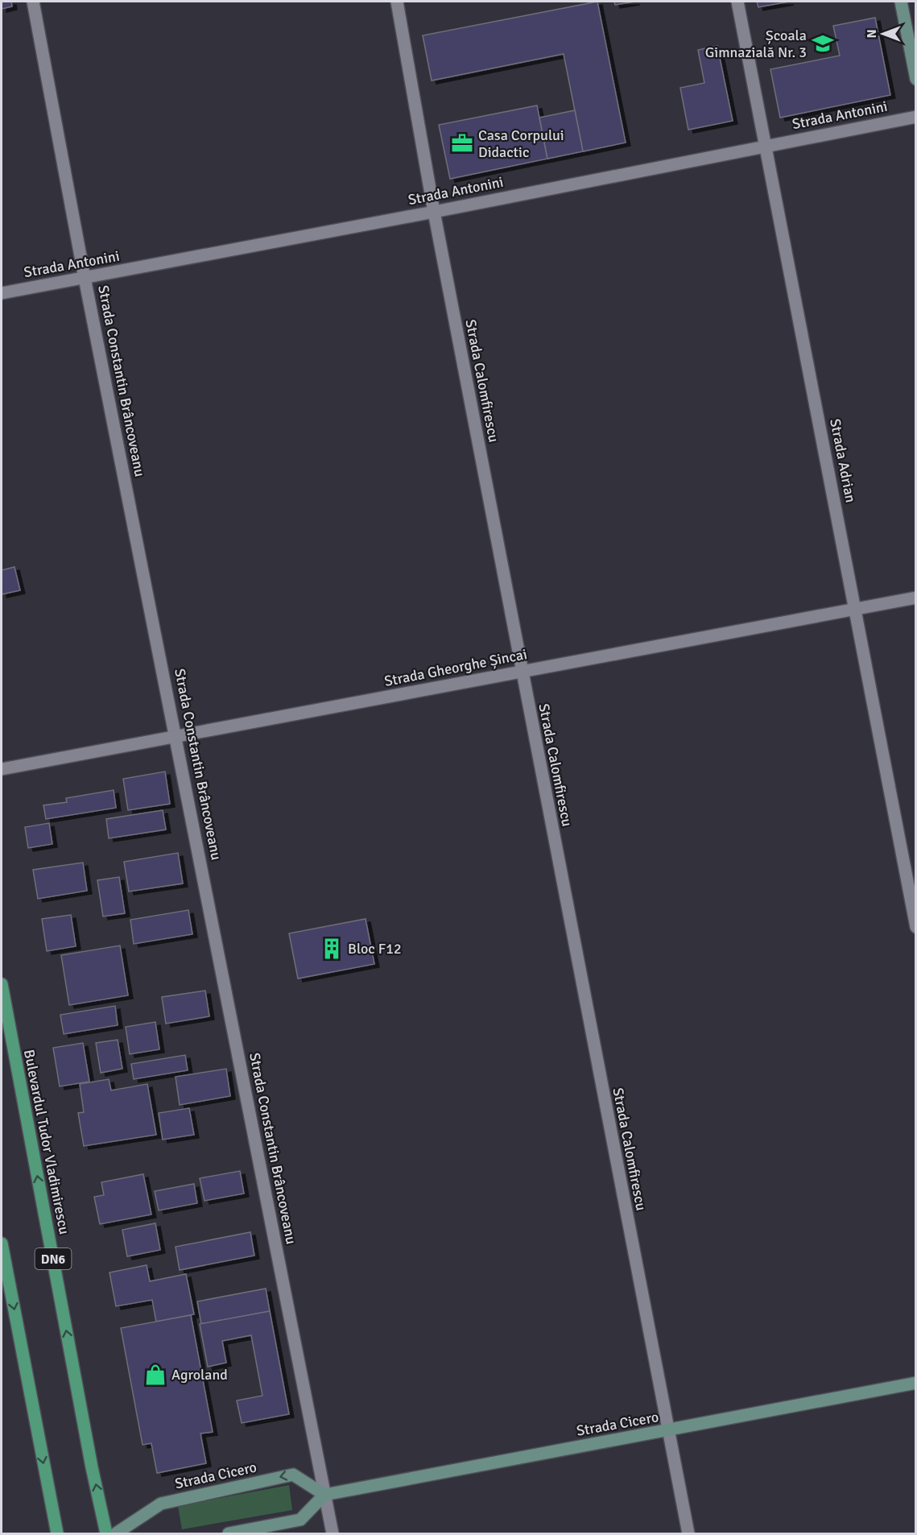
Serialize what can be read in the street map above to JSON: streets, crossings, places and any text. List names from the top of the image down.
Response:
{
  "streets": {
    "main road": ["Bulevardul Tudor Vladimirescu", "DN6"],
    "street": [
      "Strada Antonini",
      "Strada Constantin Brâncoveanu",
      "Strada Calomfirescu",
      "Strada Adrian",
      "Strada Gheorghe Șincai",
      "Strada Cicero"
    ]
  },
  "crossings": [
    ["Strada Antonini", "Strada Constantin Brâncoveanu"],
    ["Strada Antonini", "Strada Calomfirescu"],
    ["Strada Antonini", "Strada Adrian"],
    ["Strada Constantin Brâncoveanu", "Strada Gheorghe Șincai"],
    ["Strada Constantin Brâncoveanu", "Strada Cicero"],
    ["Strada Calomfirescu", "Strada Gheorghe Șincai"],
    ["Strada Calomfirescu", "Strada Cicero"],
    ["Strada Adrian", "Strada Gheorghe Șincai"]
  ],
  "places": {
    "school or university": ["Școala Gimnazială Nr. 3"],
    "office": ["Casa Corpului Didactic"],
    "building": ["Bloc F12"],
    "shop": ["Agroland"]
  },
  "north": "left"
}
